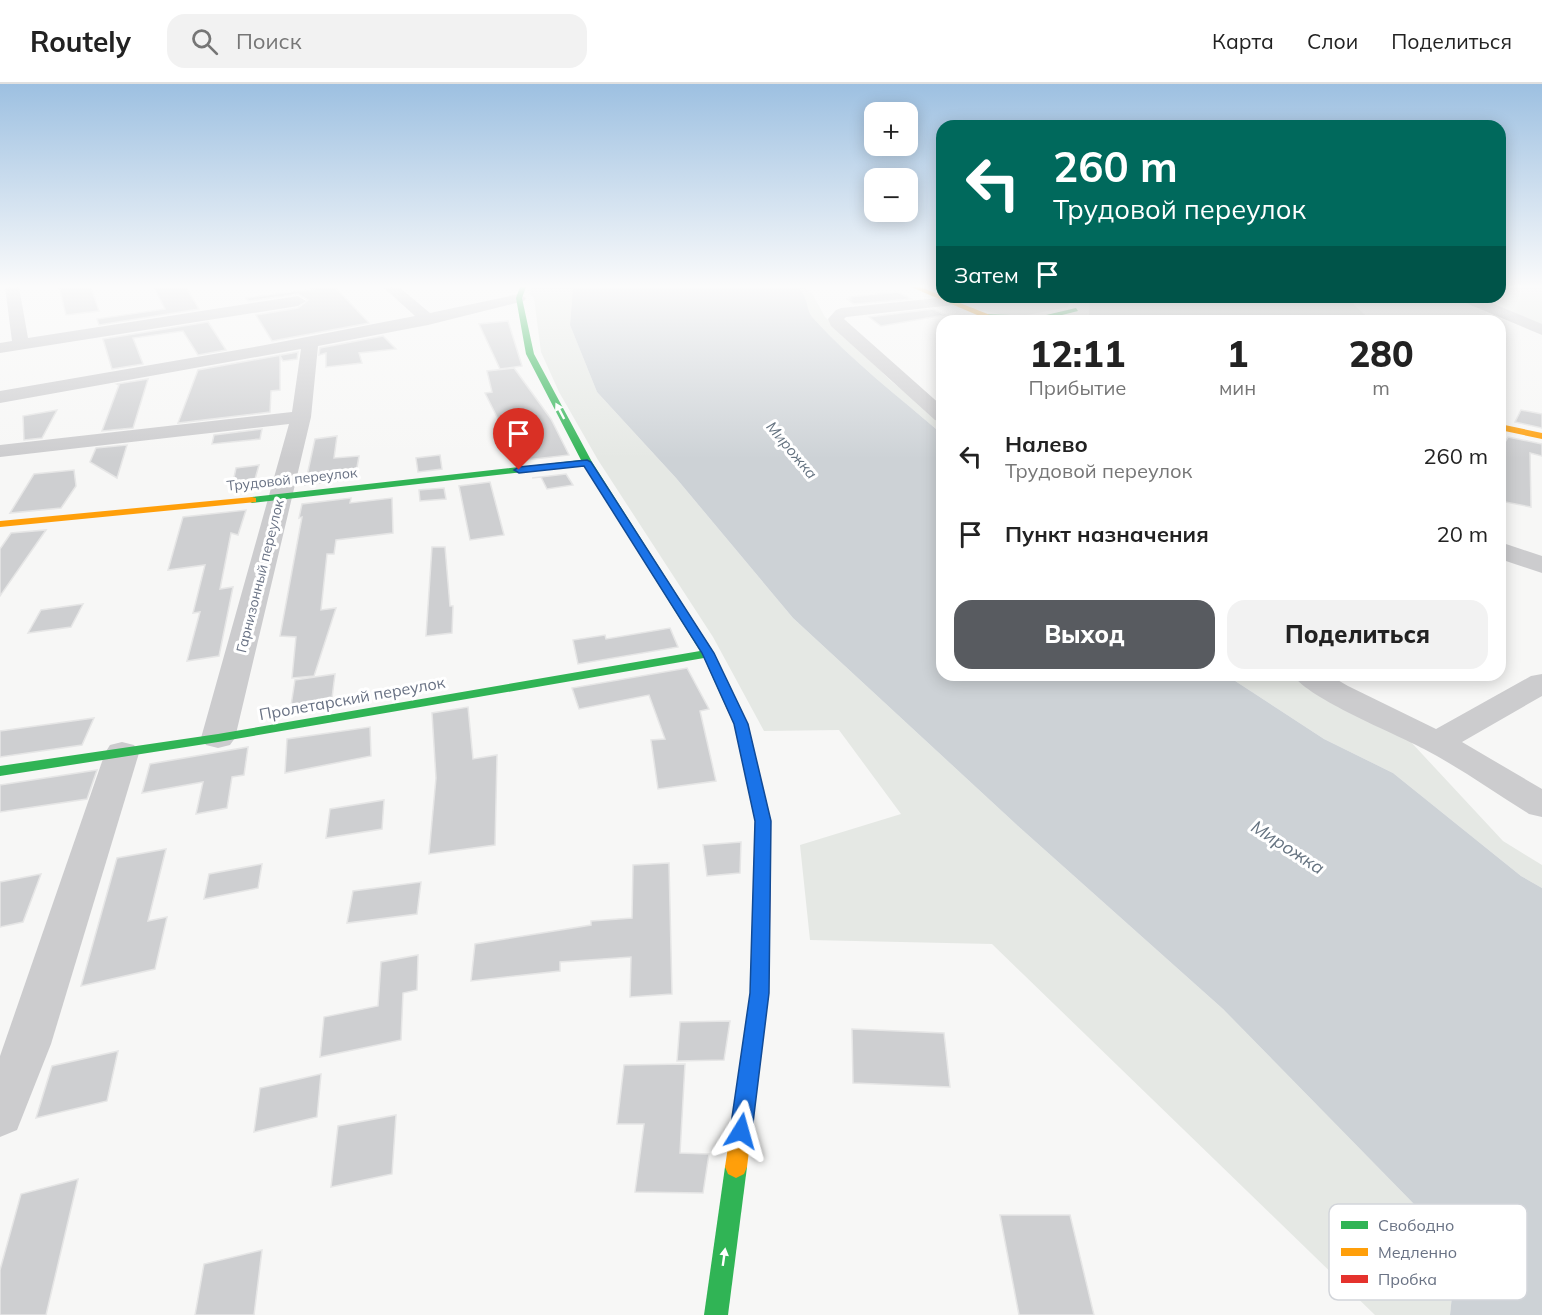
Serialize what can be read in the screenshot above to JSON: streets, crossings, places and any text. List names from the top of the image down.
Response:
{
  "streets": {
    "street": ["Трудовой переулок", "Гарнизонный переулок", "Пролетарский переулок"]
  },
  "crossings": [
    ["Трудовой переулок", "Гарнизонный переулок"],
    ["Гарнизонный переулок", "Пролетарский переулок"]
  ],
  "water": ["Мирожка"],
  "legend": ["Свободно", "Медленно", "Пробка"],
  "page": {
    "header": "Routely",
    "search": "Поиск",
    "nav": ["Карта", "Слои", "Поделиться"],
    "map_buttons": ["+", "−"],
    "turn": ["260 m", "Трудовой переулок"],
    "then": "Затем",
    "eta": [
      "12:11",
      "Прибытие",
      "1",
      "мин",
      "280",
      "m"
    ],
    "list": [
      {
        "name": "Налево",
        "note": "Трудовой переулок",
        "value": "260 m"
      },
      {
        "name": "Пункт назначения",
        "value": "20 m"
      }
    ],
    "buttons": ["Выход", "Поделиться"]
  }
}
